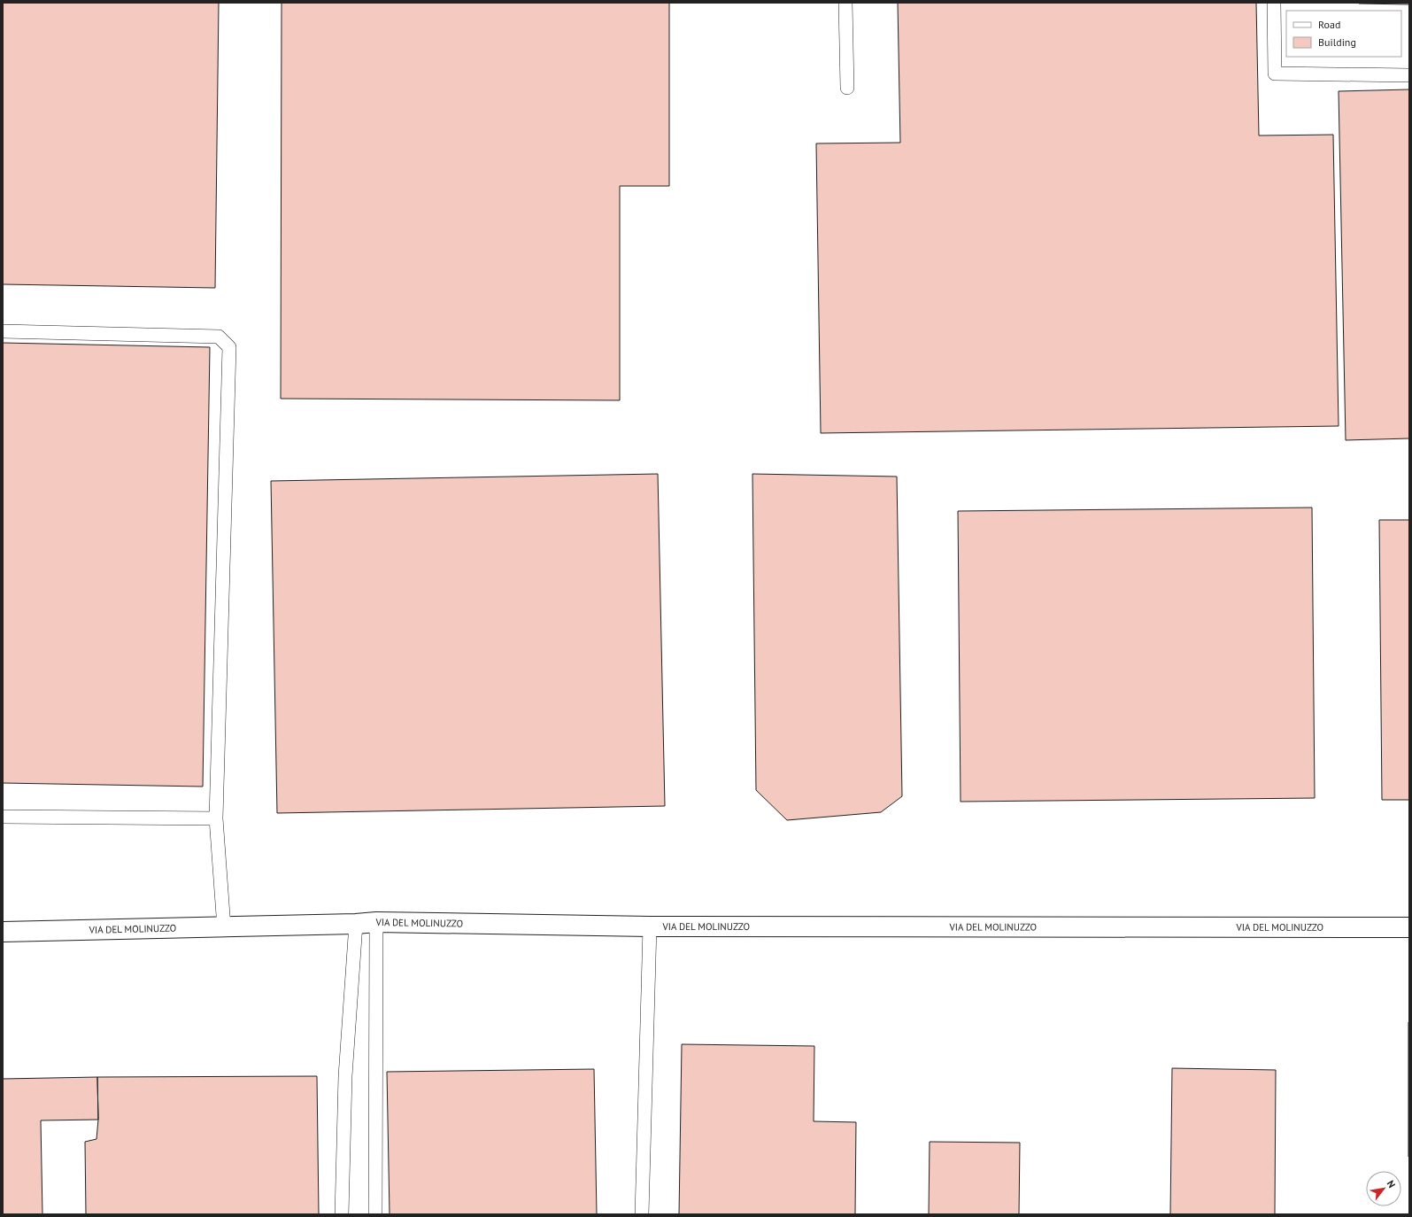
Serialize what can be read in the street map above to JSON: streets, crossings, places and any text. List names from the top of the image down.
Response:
{
  "streets": {
    "street": ["VIA DEL MOLINUZZO"]
  },
  "legend": ["Road", "Building"],
  "north": "top right"
}
